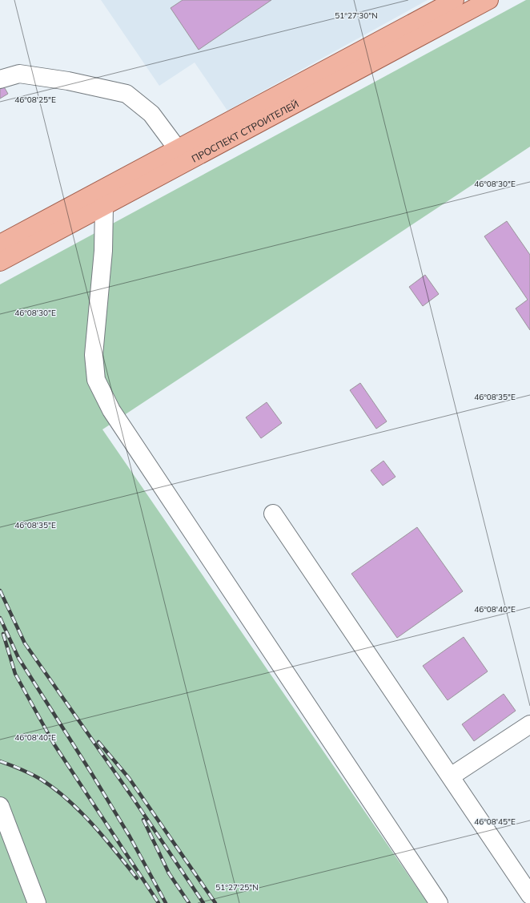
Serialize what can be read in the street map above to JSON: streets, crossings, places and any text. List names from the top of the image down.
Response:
{
  "streets": {
    "main road": ["ПРОСПЕКТ СТРОИТЕЛЕЙ"]
  },
  "coordinates": [
    "51°27'30\"N",
    "46°08'25\"E",
    "46°08'30\"E",
    "46°08'35\"E",
    "46°08'40\"E",
    "46°08'45\"E",
    "51°27'25\"N"
  ]
}
